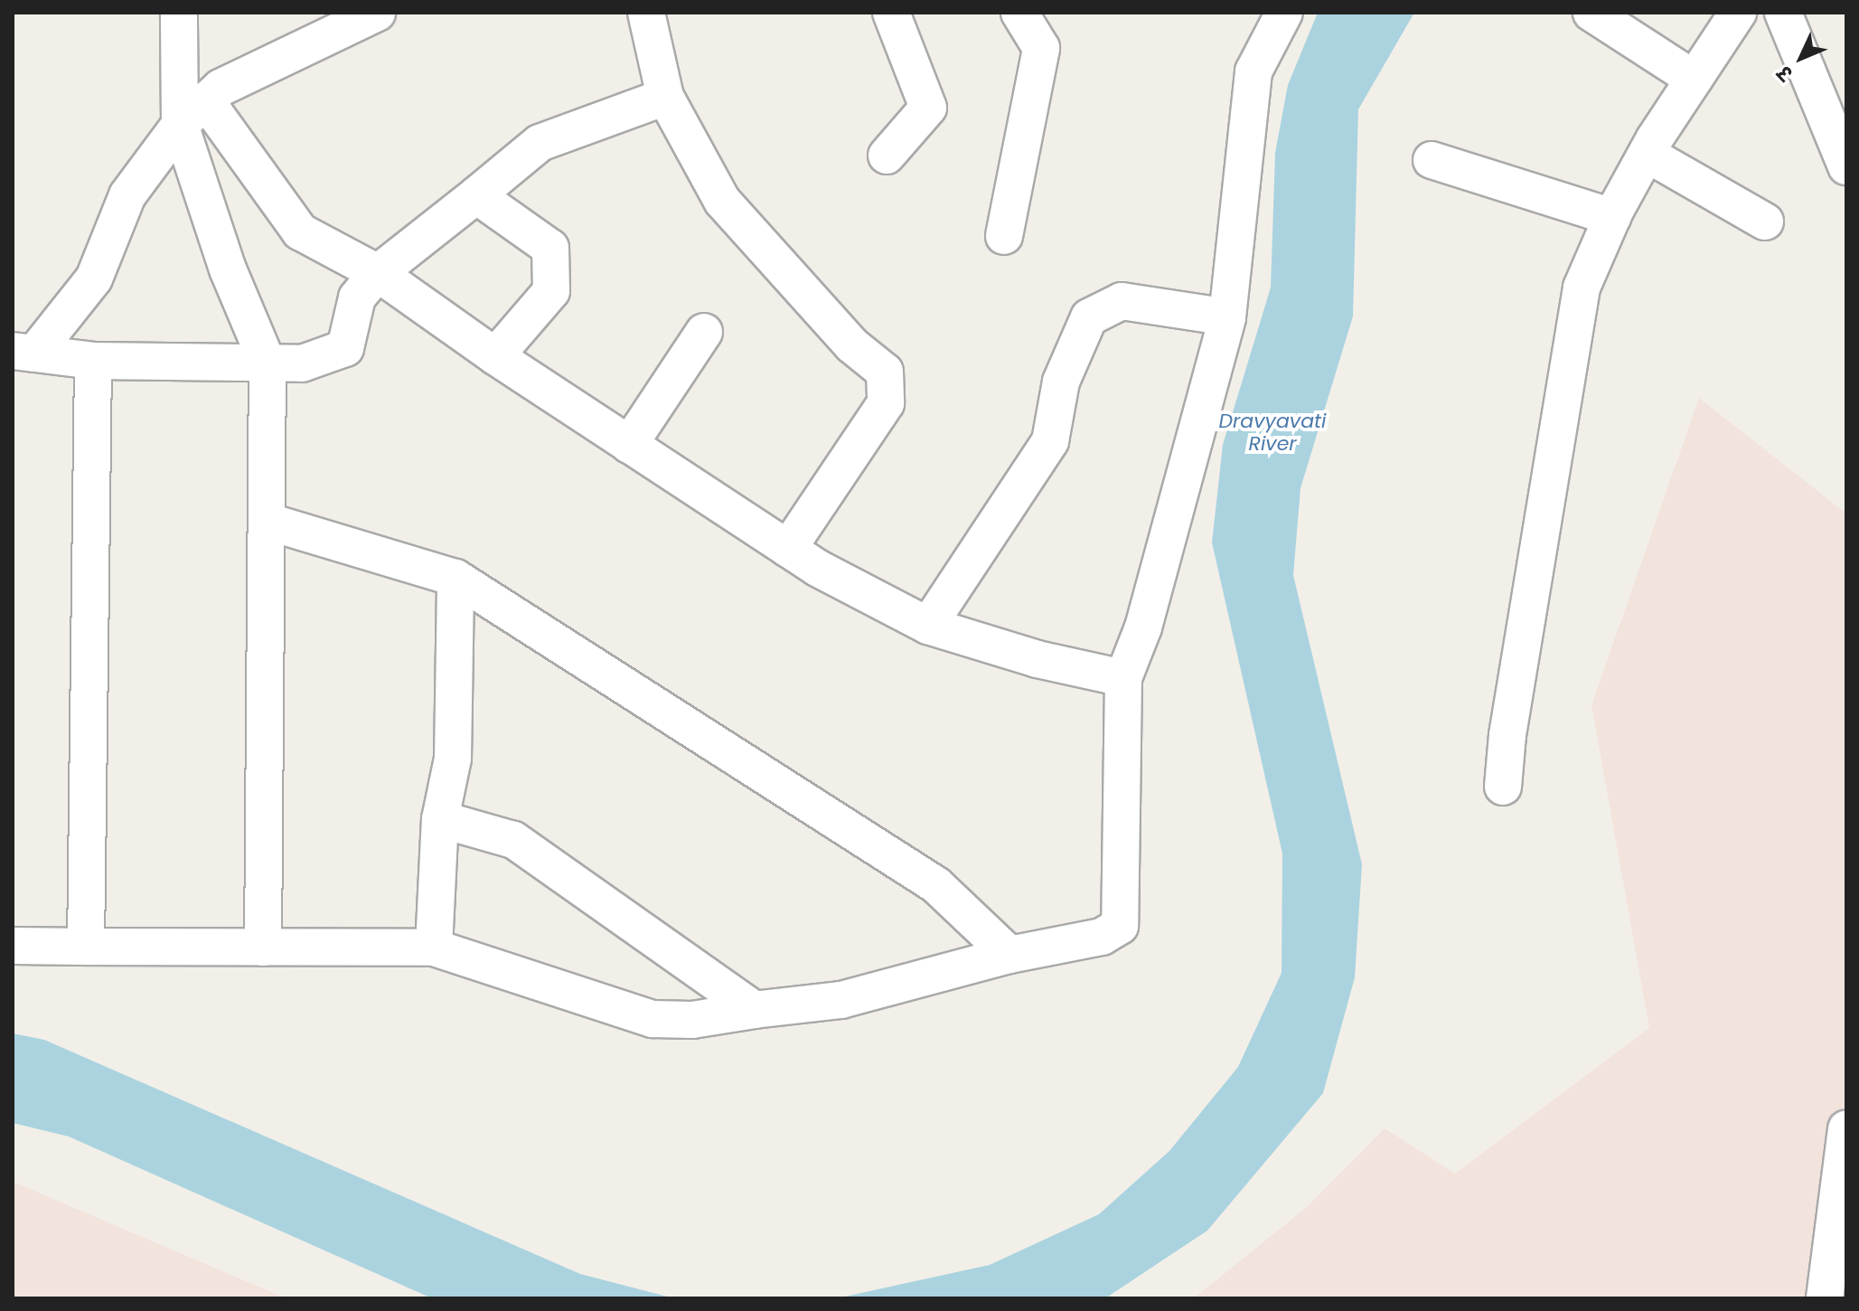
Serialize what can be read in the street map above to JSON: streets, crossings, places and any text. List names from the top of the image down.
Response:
{
  "water": ["Dravyavati River"],
  "north": "bottom left"
}
